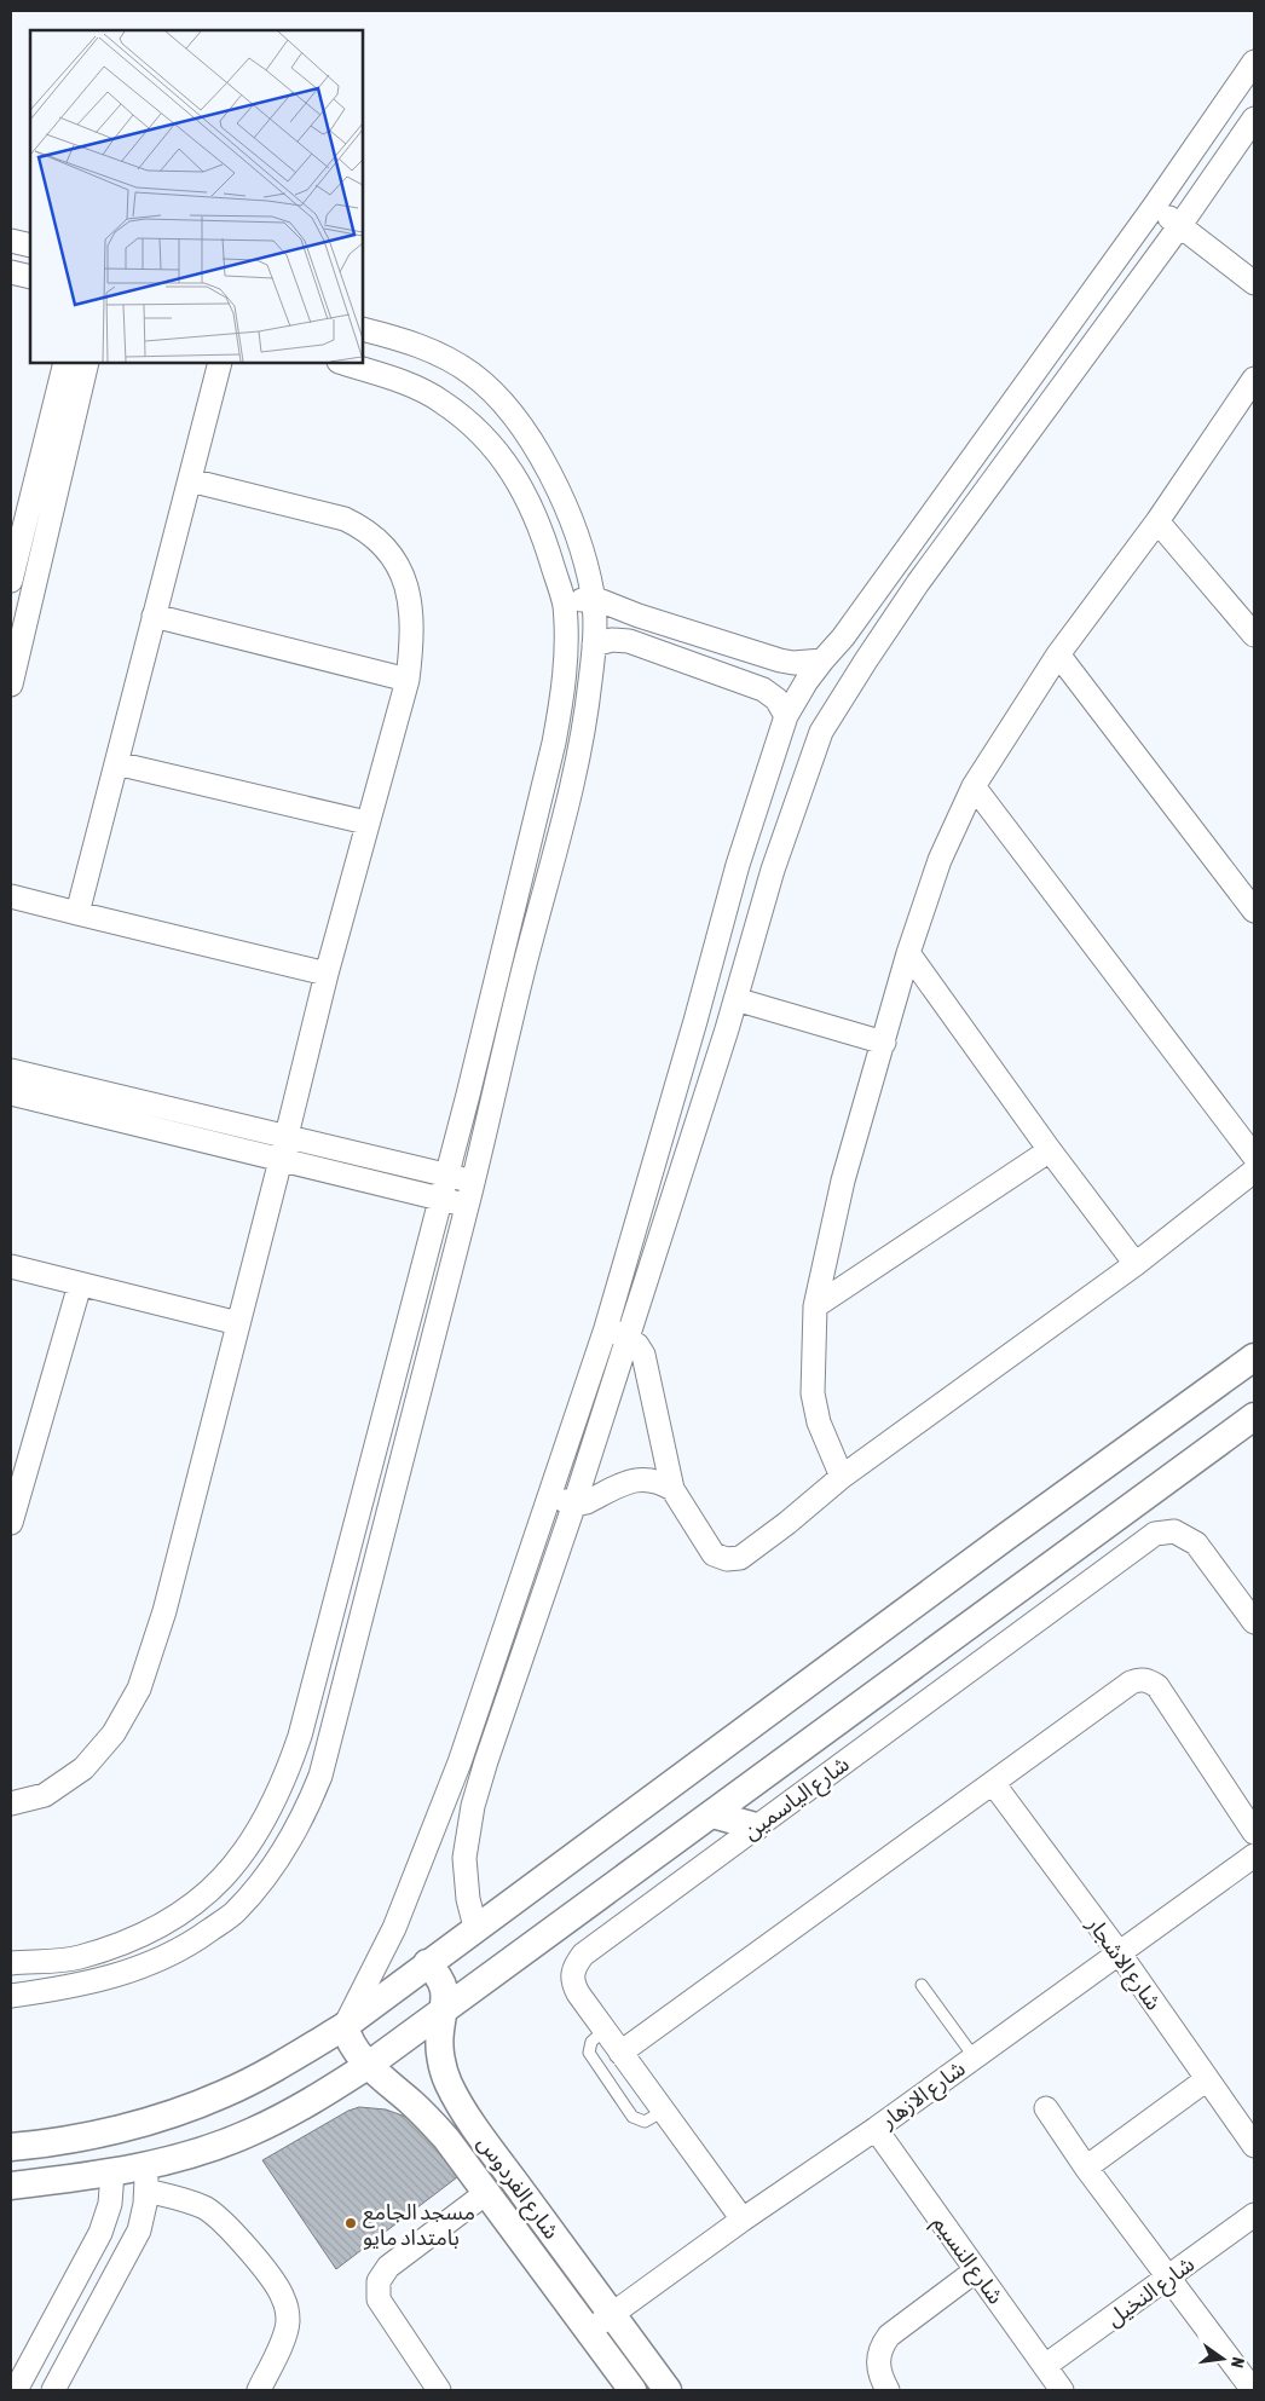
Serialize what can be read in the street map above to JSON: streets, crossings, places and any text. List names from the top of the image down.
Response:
{
  "streets": {
    "street": [
      "شارع الياسمين",
      "شارع الاشجار",
      "شارع الازهار",
      "شارع الفردوس",
      "شارع النسيم",
      "شارع النخيل"
    ]
  },
  "crossings": [
    ["شارع الياسمين", "شارع الازهار"],
    ["شارع الاشجار", "شارع الازهار"],
    ["شارع الازهار", "شارع الفردوس"],
    ["شارع الازهار", "شارع النسيم"],
    ["شارع النسيم", "شارع النخيل"]
  ],
  "places": ["مسجد الجامع بامتداد مايو"],
  "north": "right"
}
